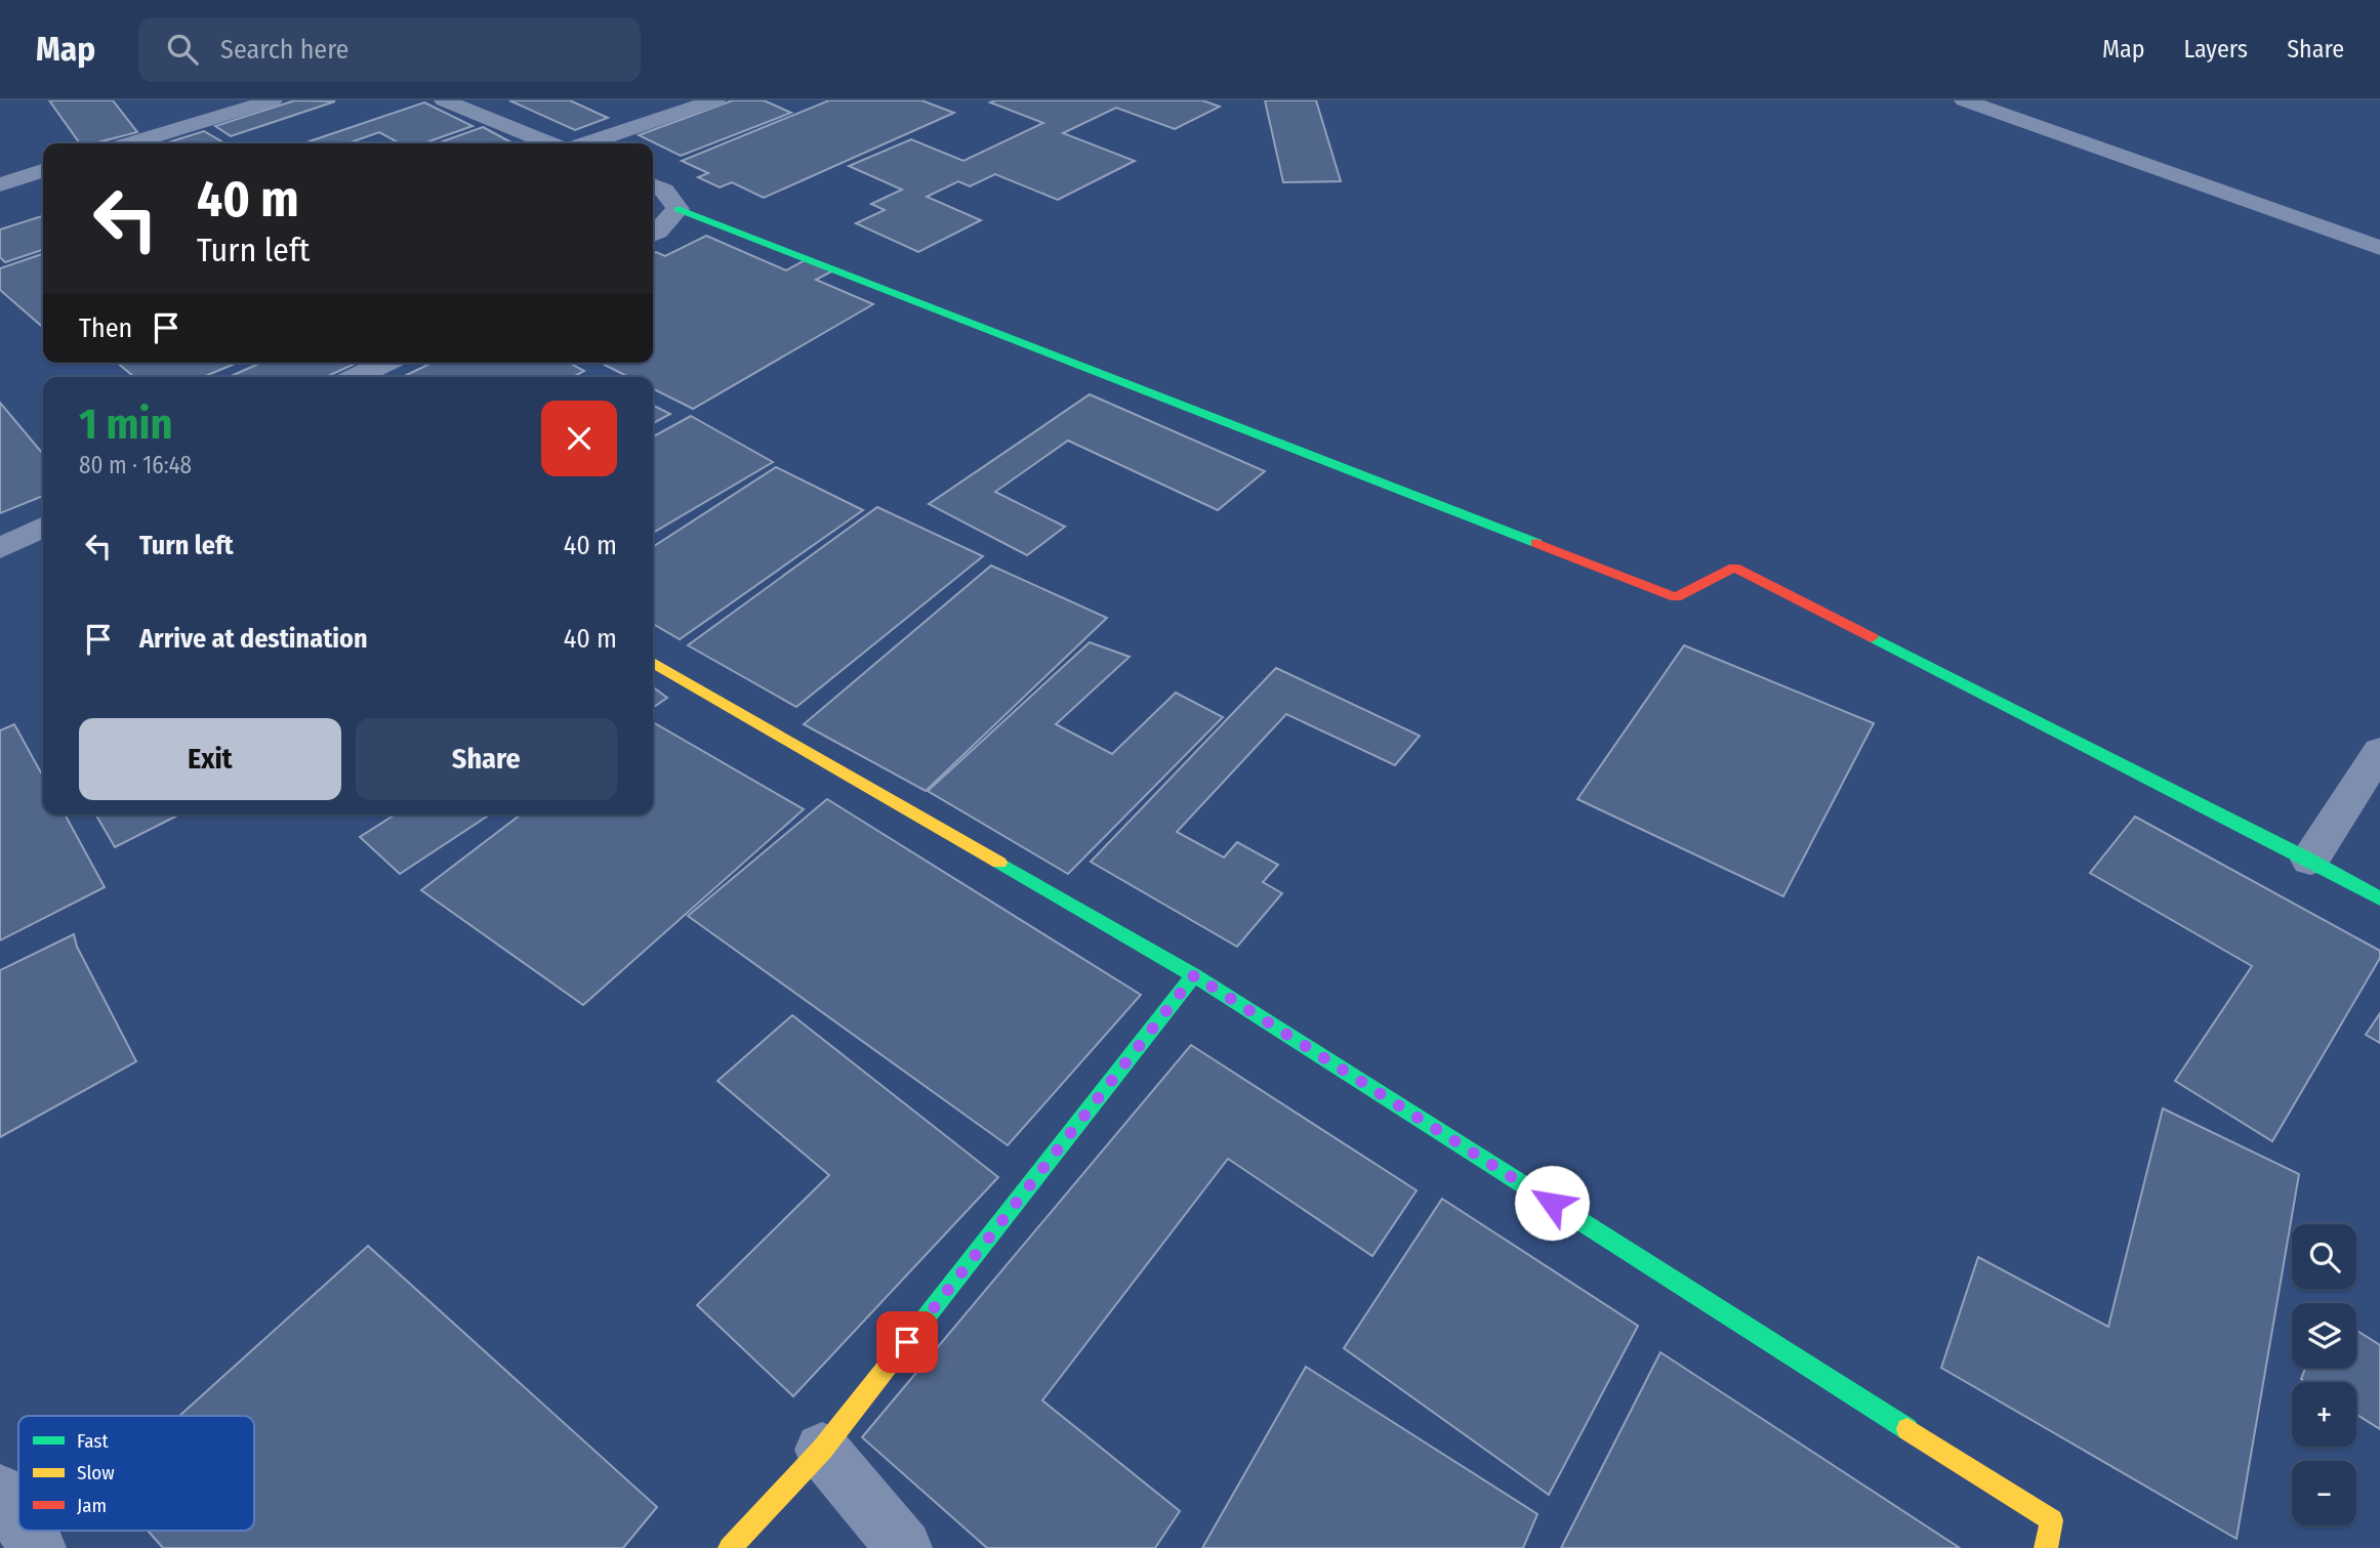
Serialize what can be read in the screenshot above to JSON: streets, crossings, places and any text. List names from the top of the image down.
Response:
{
  "legend": ["Fast", "Slow", "Jam"],
  "page": {
    "header": "Map",
    "search": "Search here",
    "nav": ["Map", "Layers", "Share"],
    "turn": ["40 m", "Turn left"],
    "then": "Then",
    "heading": ["1 min", "80 m · 16:48"],
    "list": [
      {
        "name": "Turn left",
        "value": "40 m"
      },
      {
        "name": "Arrive at destination",
        "value": "40 m"
      }
    ],
    "buttons": ["Exit", "Share"],
    "map_buttons": ["+", "−"]
  }
}
